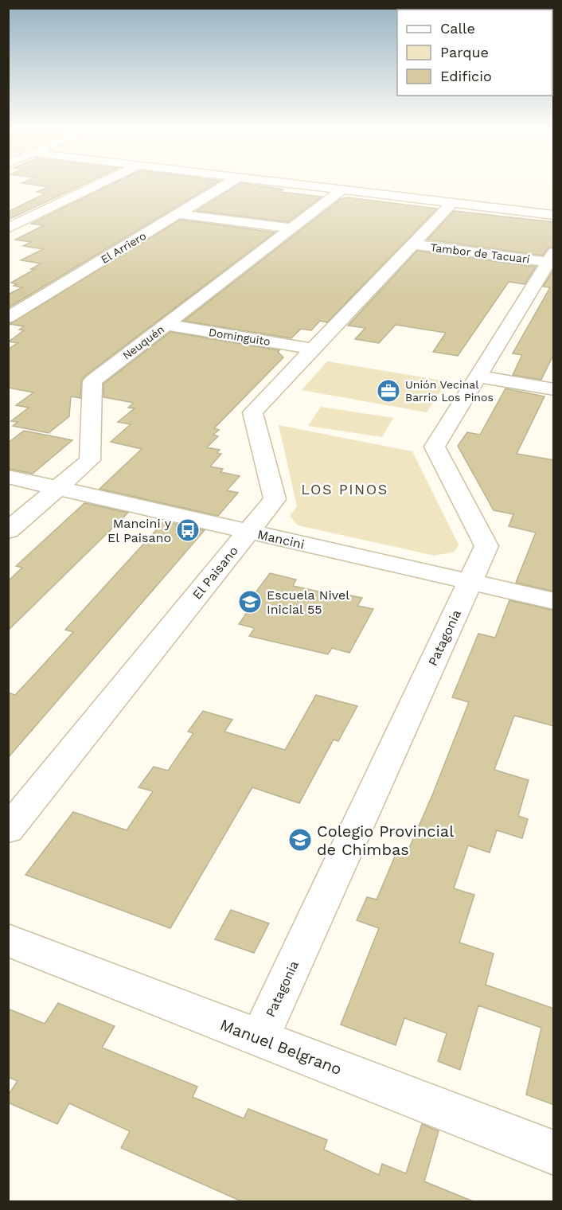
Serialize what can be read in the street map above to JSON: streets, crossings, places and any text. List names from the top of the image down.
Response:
{
  "streets": {
    "street": [
      "El Arriero",
      "Tambor de Tacuarí",
      "Dominguito",
      "Neuquén",
      "Mancini",
      "El Paisano",
      "Patagonia",
      "Manuel Belgrano"
    ]
  },
  "crossings": [
    ["Tambor de Tacuarí", "El Paisano"],
    ["Tambor de Tacuarí", "Patagonia"],
    ["Dominguito", "Neuquén"],
    ["Dominguito", "El Paisano"],
    ["Neuquén", "Mancini"],
    ["Mancini", "El Paisano"],
    ["Mancini", "Patagonia"],
    ["Patagonia", "Manuel Belgrano"]
  ],
  "districts": ["LOS PINOS"],
  "places": {
    "office": ["Unión Vecinal Barrio Los Pinos"],
    "bus stop": ["Mancini y El Paisano"],
    "school or university": ["Escuela Nivel Inicial 55", "Colegio Provincial de Chimbas"]
  },
  "legend": ["Calle", "Parque", "Edificio"]
}
